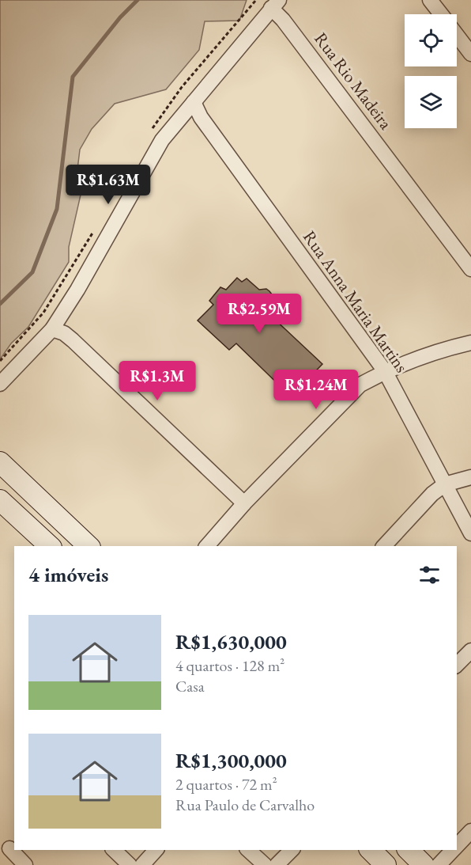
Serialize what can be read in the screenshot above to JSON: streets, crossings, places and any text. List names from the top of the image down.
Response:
{
  "streets": {
    "street": ["Rua Rio Madeira", "Rua Anna Maria Martins"]
  },
  "page": {
    "price": [
      "R$1.63M",
      "R$2.59M",
      "R$1.3M",
      "R$1.24M"
    ],
    "heading": "4 imóveis",
    "list": [
      {
        "name": "R$1,630,000",
        "note": "4 quartos · 128 m² · Casa"
      },
      {
        "name": "R$1,300,000",
        "note": "2 quartos · 72 m² · Rua Paulo de Carvalho"
      }
    ]
  }
}
